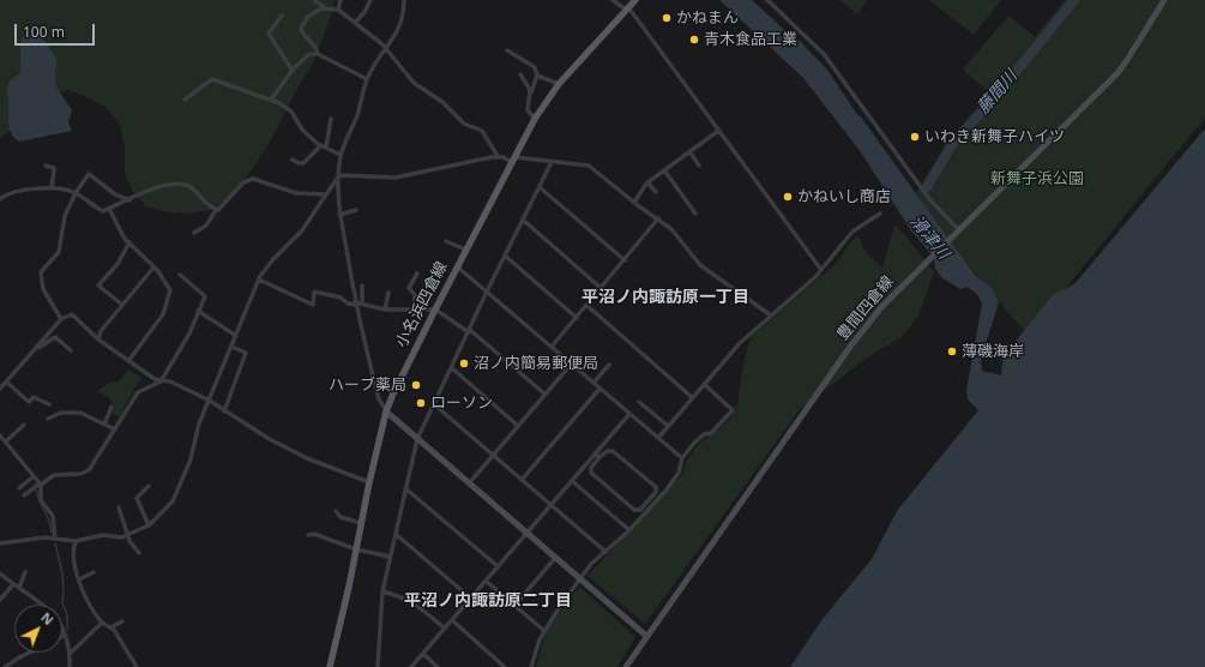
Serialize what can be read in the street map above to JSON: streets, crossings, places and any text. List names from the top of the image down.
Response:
{
  "streets": {
    "main road": ["小名浜四倉線", "豊間四倉線"]
  },
  "districts": ["平沼ノ内諏訪原一丁目", "平沼ノ内諏訪原二丁目"],
  "water": ["藤間川", "滑津川"],
  "parks": ["新舞子浜公園"],
  "places": [
    "かねまん",
    "青木食品工業",
    "いわき新舞子ハイツ",
    "かねいし商店",
    "薄磯海岸",
    "沼ノ内簡易郵便局",
    "ハーブ薬局",
    "ローソン"
  ],
  "scale_bar": "100 m",
  "north": "top right"
}
